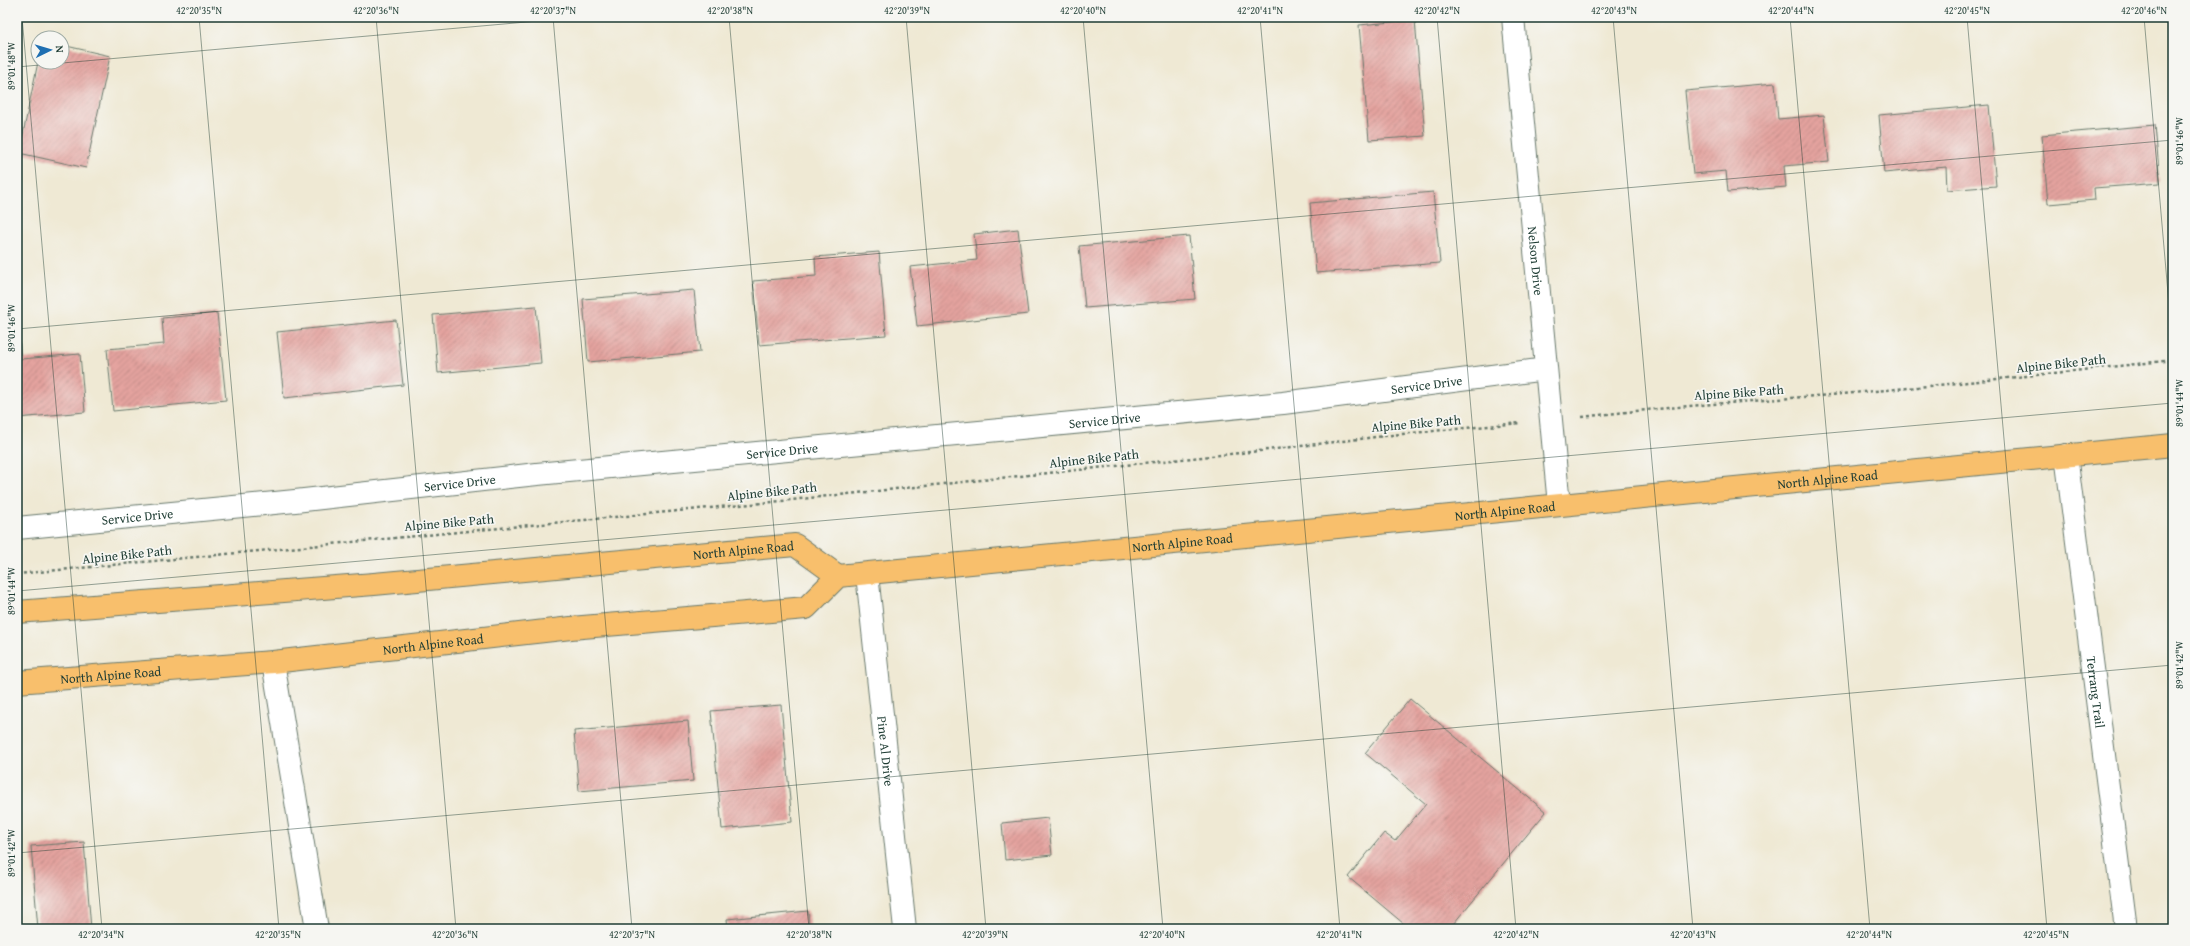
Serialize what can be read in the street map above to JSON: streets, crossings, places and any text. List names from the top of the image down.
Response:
{
  "streets": {
    "main road": ["North Alpine Road"],
    "street": [
      "Nelson Drive",
      "Service Drive",
      "Terrang Trail",
      "Pine Al Drive"
    ],
    "path": ["Alpine Bike Path"]
  },
  "crossings": [
    ["Nelson Drive", "Alpine Bike Path"],
    ["Nelson Drive", "Service Drive"],
    ["Nelson Drive", "North Alpine Road"],
    ["North Alpine Road", "Terrang Trail"],
    ["North Alpine Road", "Pine Al Drive"]
  ],
  "north": "right",
  "coordinates": [
    "42°20'35\"N",
    "42°20'36\"N",
    "42°20'37\"N",
    "42°20'38\"N",
    "42°20'39\"N",
    "42°20'40\"N",
    "42°20'41\"N",
    "42°20'42\"N",
    "42°20'43\"N",
    "42°20'44\"N",
    "42°20'45\"N",
    "42°20'46\"N",
    "89°01'48\"W",
    "89°01'46\"W",
    "89°01'44\"W",
    "89°01'42\"W",
    "42°20'34\"N"
  ]
}
